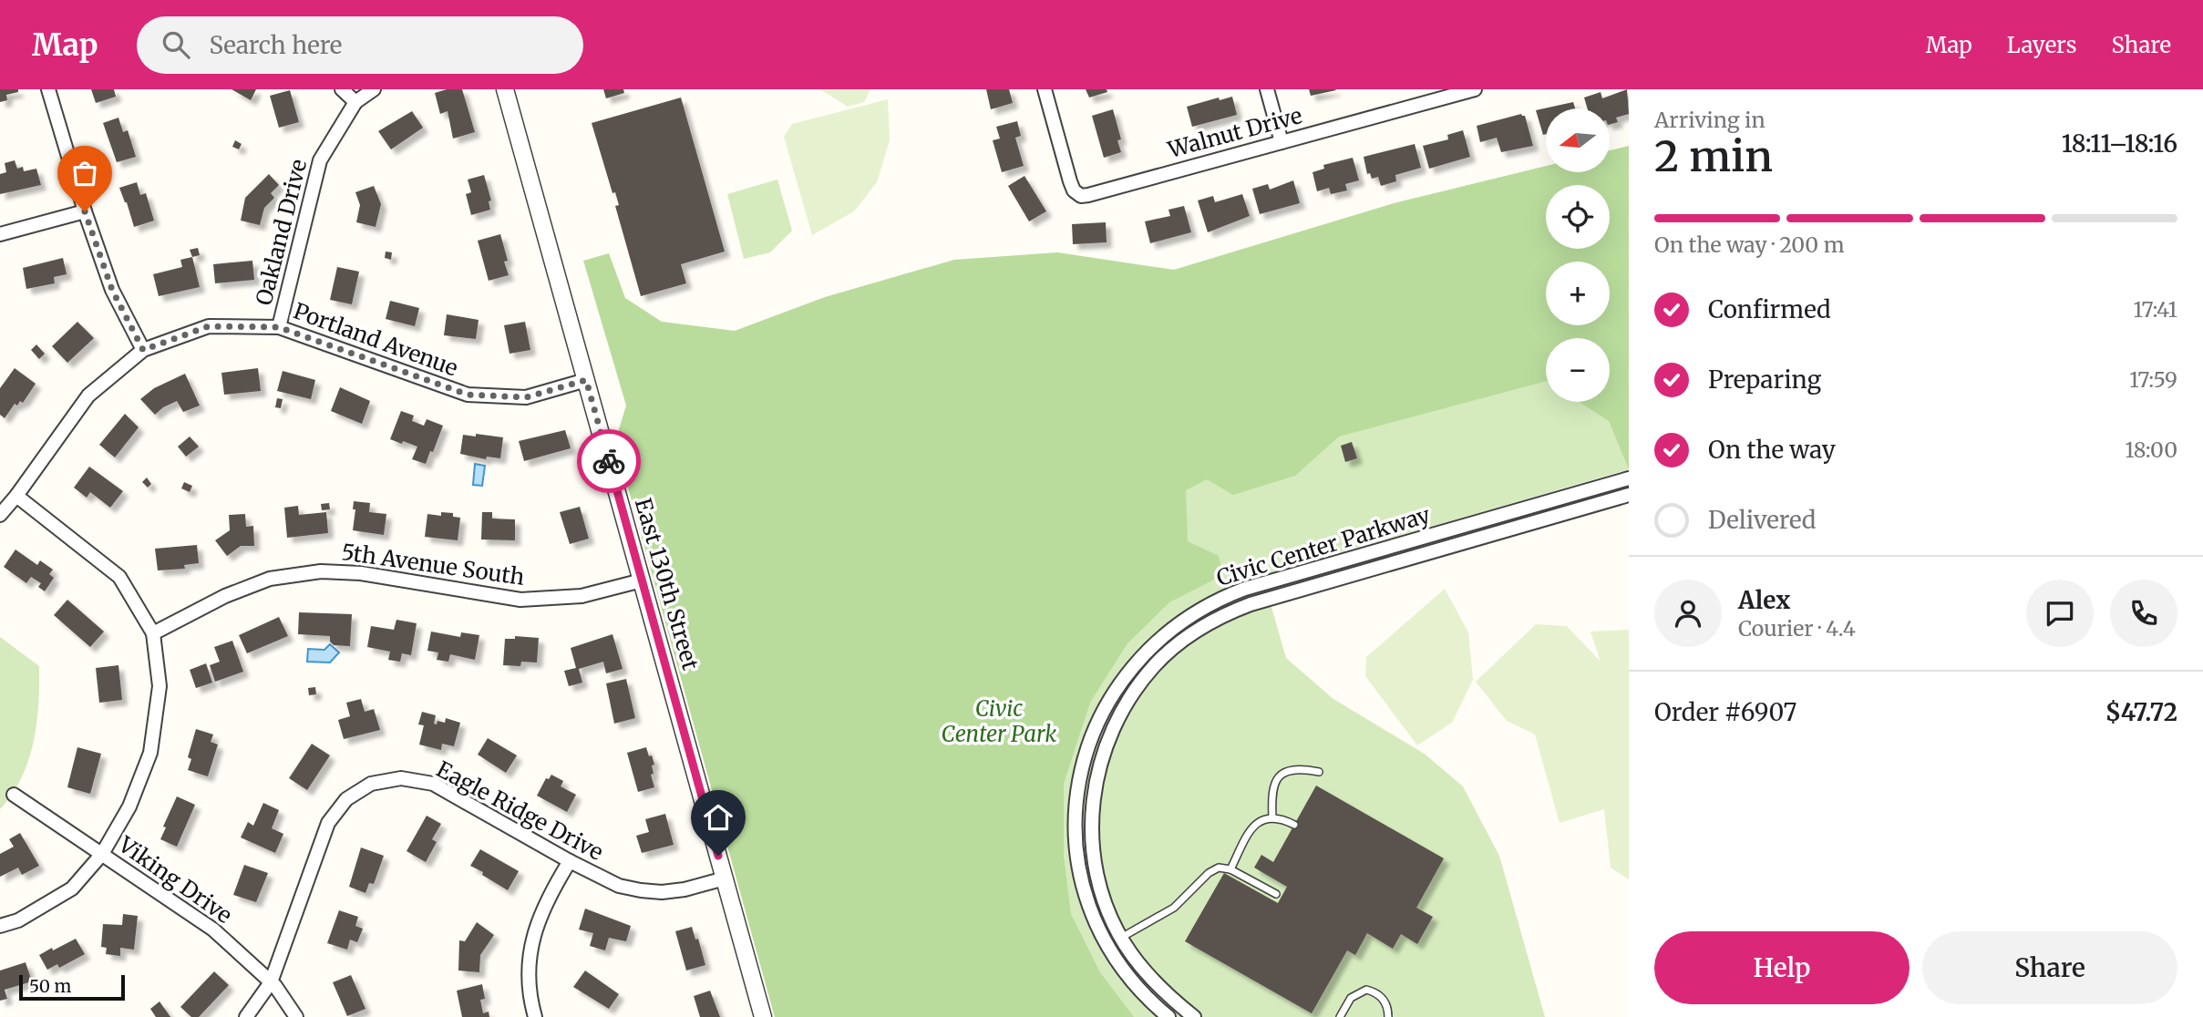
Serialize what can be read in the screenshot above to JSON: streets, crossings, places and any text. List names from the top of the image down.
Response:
{
  "streets": {
    "street": [
      "Walnut Drive",
      "Oakland Drive",
      "Portland Avenue",
      "Civic Center Parkway",
      "5th Avenue South",
      "East 130th Street",
      "Eagle Ridge Drive",
      "Viking Drive"
    ]
  },
  "crossings": [
    ["Oakland Drive", "Portland Avenue"],
    ["Portland Avenue", "East 130th Street"],
    ["5th Avenue South", "East 130th Street"],
    ["East 130th Street", "Eagle Ridge Drive"],
    ["Eagle Ridge Drive", "Viking Drive"]
  ],
  "parks": ["Civic Center Park"],
  "scale_bar": "50 m",
  "north": "left",
  "page": {
    "header": "Map",
    "search": "Search here",
    "nav": ["Map", "Layers", "Share"],
    "heading": ["2 min", "Arriving in", "18:11–18:16"],
    "panel": [
      "Alex",
      "Courier · 4.4",
      "Order #6907",
      "$47.72"
    ],
    "map_buttons": ["+", "−"],
    "bar": "On the way · 200 m",
    "list": [
      ["Confirmed", "17:41"],
      ["Preparing", "17:59"],
      ["On the way", "18:00"],
      "Delivered"
    ],
    "buttons": ["Help", "Share"],
    "scale": "50 m"
  }
}
